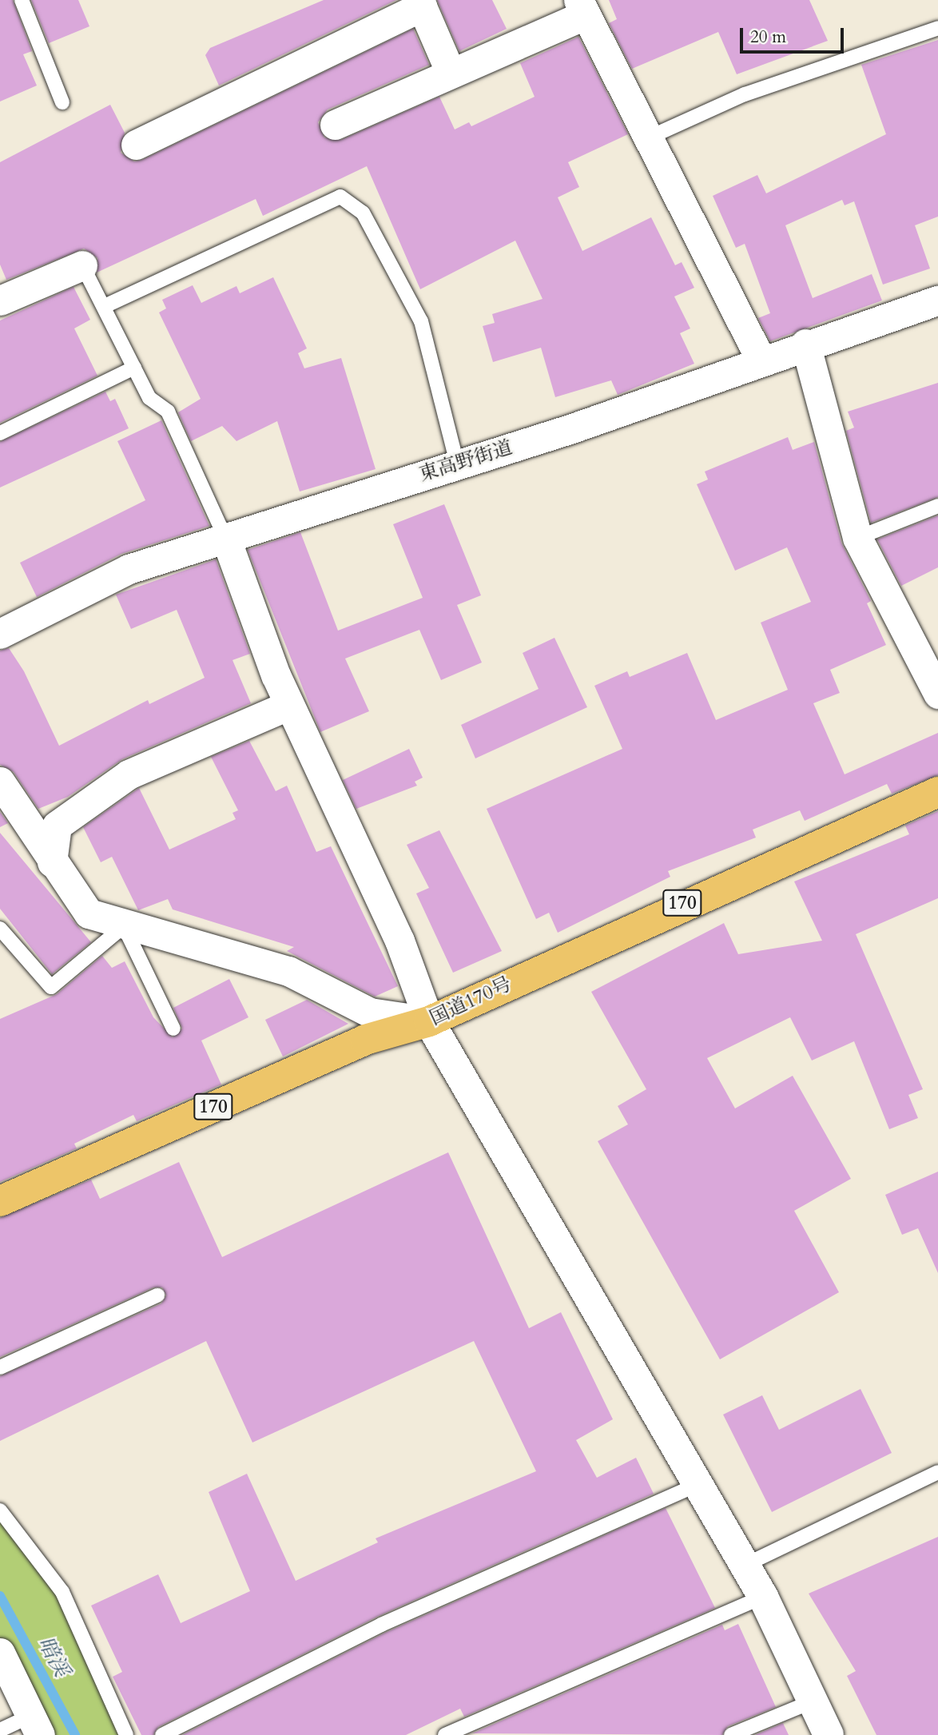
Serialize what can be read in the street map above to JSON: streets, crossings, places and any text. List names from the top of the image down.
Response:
{
  "streets": {
    "highway": ["170", "国道170号"],
    "street": ["東高野街道"]
  },
  "water": ["暗渓"],
  "scale_bar": "20 m"
}
